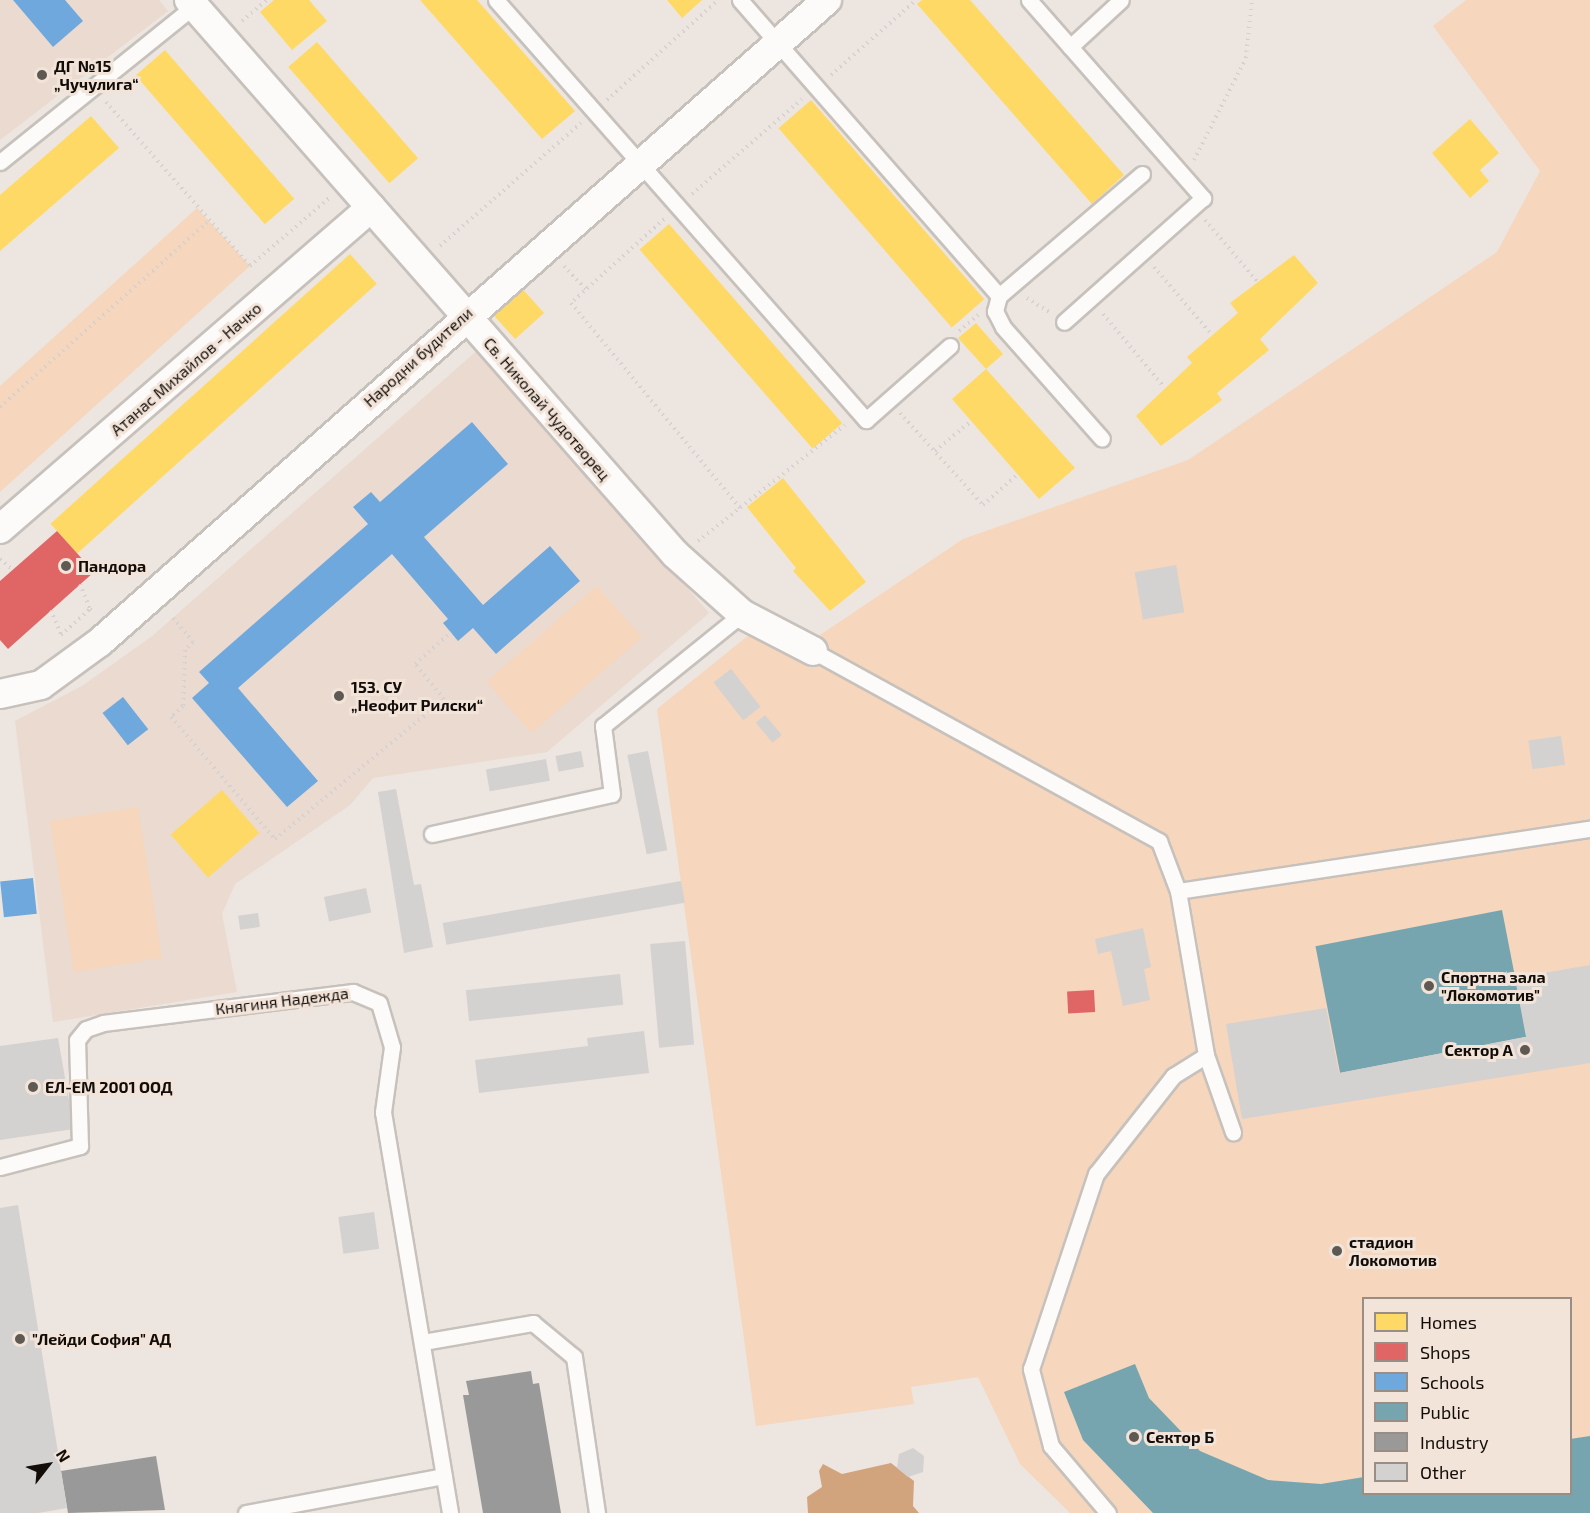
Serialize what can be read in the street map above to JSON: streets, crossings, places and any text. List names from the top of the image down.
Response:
{
  "streets": {
    "street": ["Народни будители", "Атанас Михайлов - Начко", "Св. Николай Чудотворец"],
    "lane": ["Княгиня Надежда"]
  },
  "crossings": [
    ["Народни будители", "Св. Николай Чудотворец"],
    ["Атанас Михайлов - Начко", "Св. Николай Чудотворец"]
  ],
  "places": [
    "ДГ №15 „Чучулига“",
    "Пандора",
    "153. СУ „Неофит Рилски“",
    "Спортна зала \"Локомотив\"",
    "Сектор А",
    "ЕЛ-ЕМ 2001 ООД",
    "стадион Локомотив",
    "\"Лейди София\" АД",
    "Сектор Б"
  ],
  "legend": [
    "Homes",
    "Shops",
    "Schools",
    "Public",
    "Industry",
    "Other"
  ],
  "north": "top right"
}
